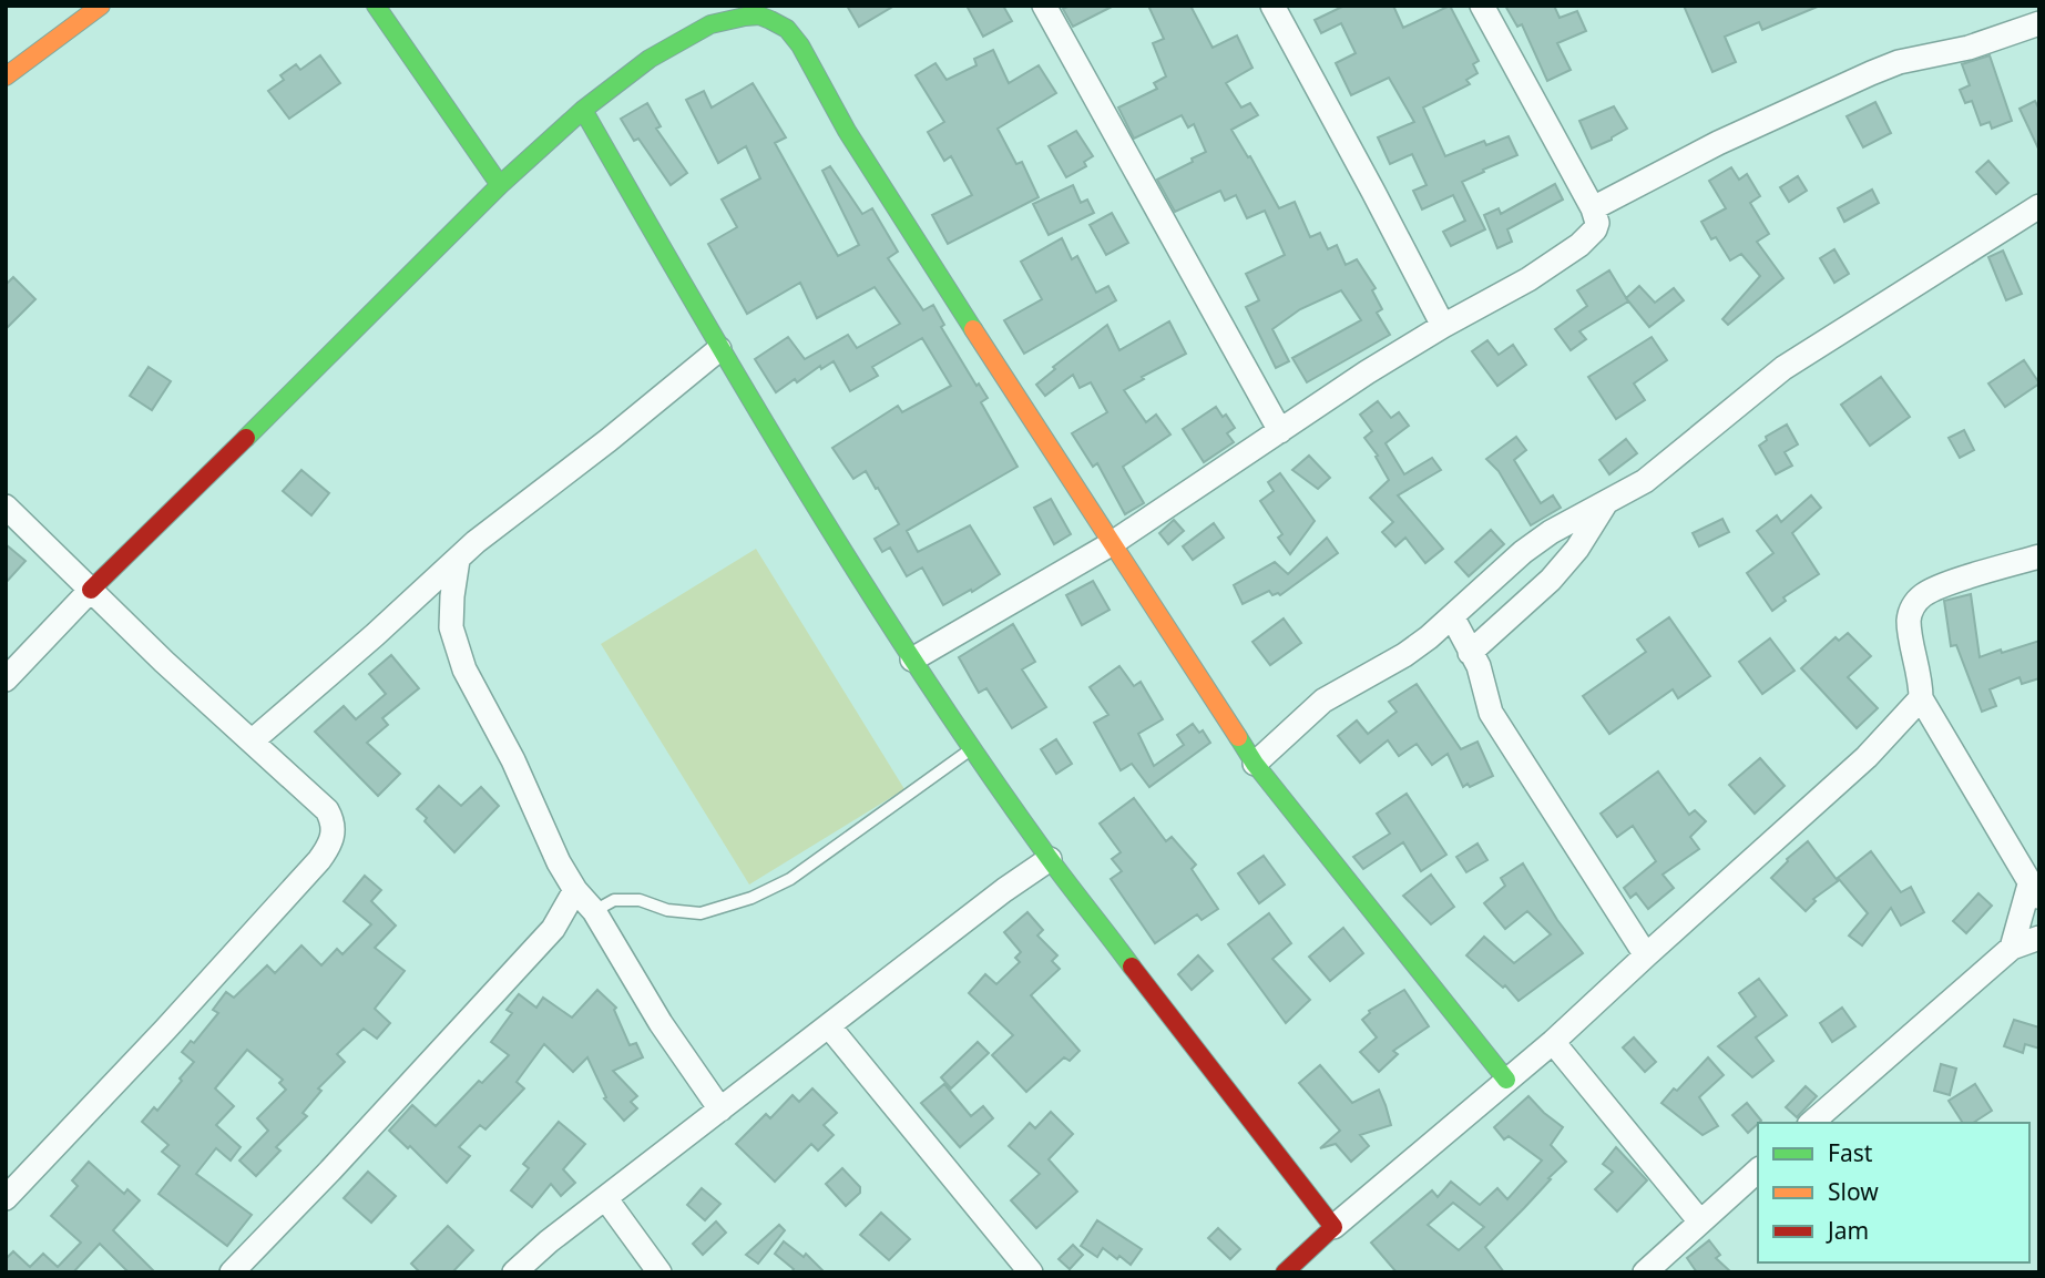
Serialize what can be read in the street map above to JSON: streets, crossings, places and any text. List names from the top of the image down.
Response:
{
  "legend": ["Fast", "Slow", "Jam"]
}
